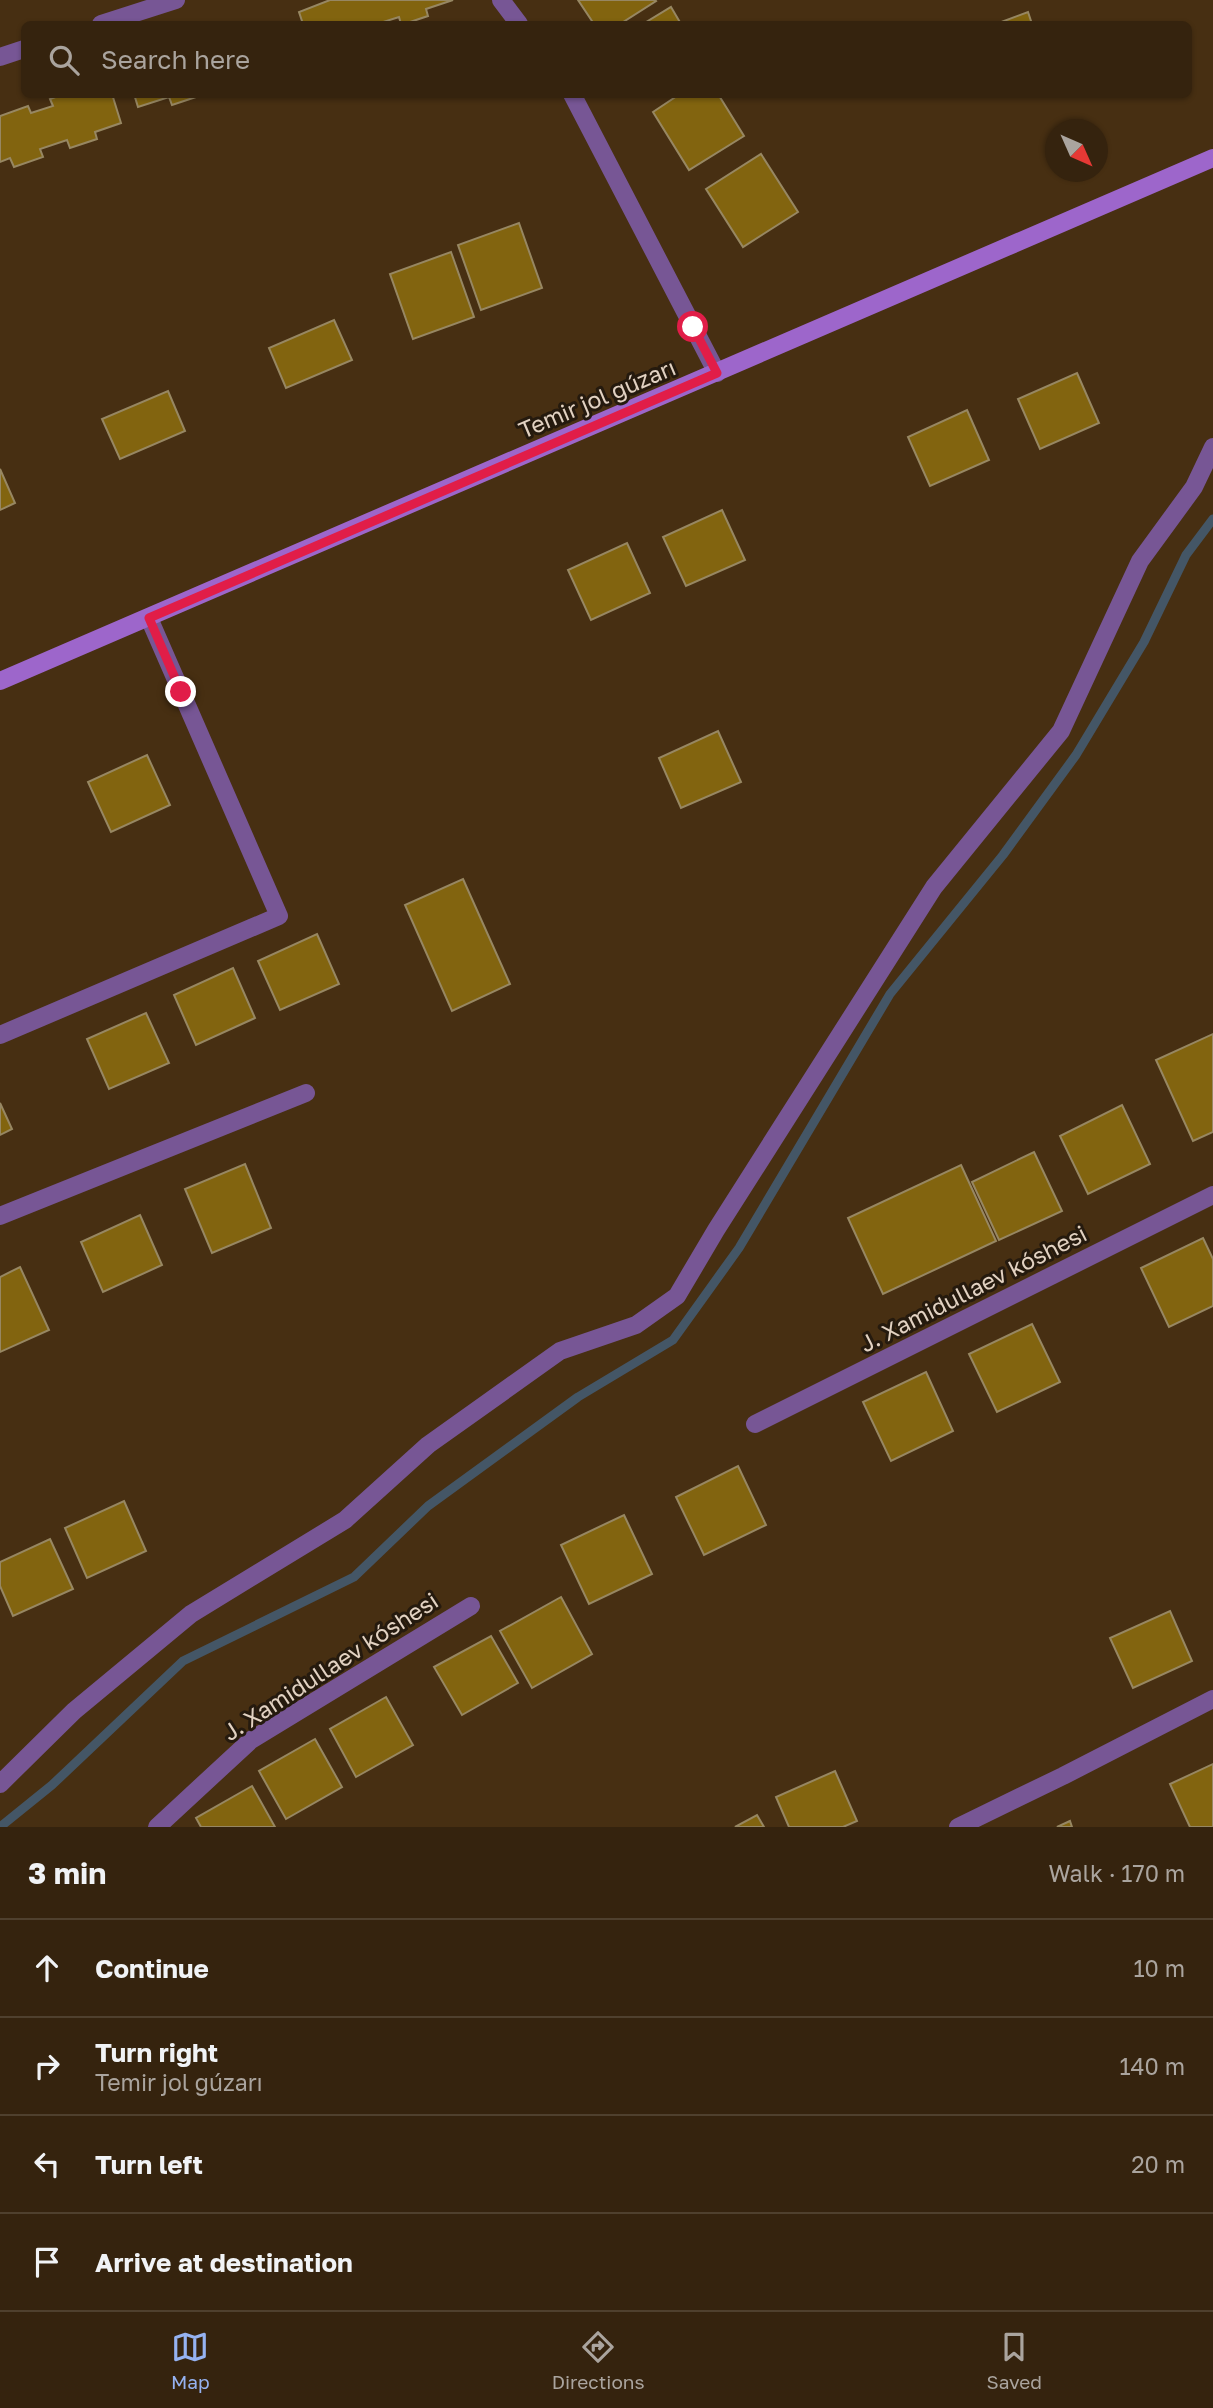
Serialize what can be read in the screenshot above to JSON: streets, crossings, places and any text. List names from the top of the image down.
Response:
{
  "streets": {
    "street": ["Temir jol gúzarı", "J. Xamidullaev kóshesi"]
  },
  "north": "bottom right",
  "page": {
    "search": "Search here",
    "heading": ["3 min", "Walk · 170 m"],
    "list": [
      ["Continue", "10 m"],
      ["Turn right", "Temir jol gúzarı", "140 m"],
      ["Turn left", "20 m"],
      "Arrive at destination"
    ],
    "nav": ["Map", "Directions", "Saved"]
  }
}
